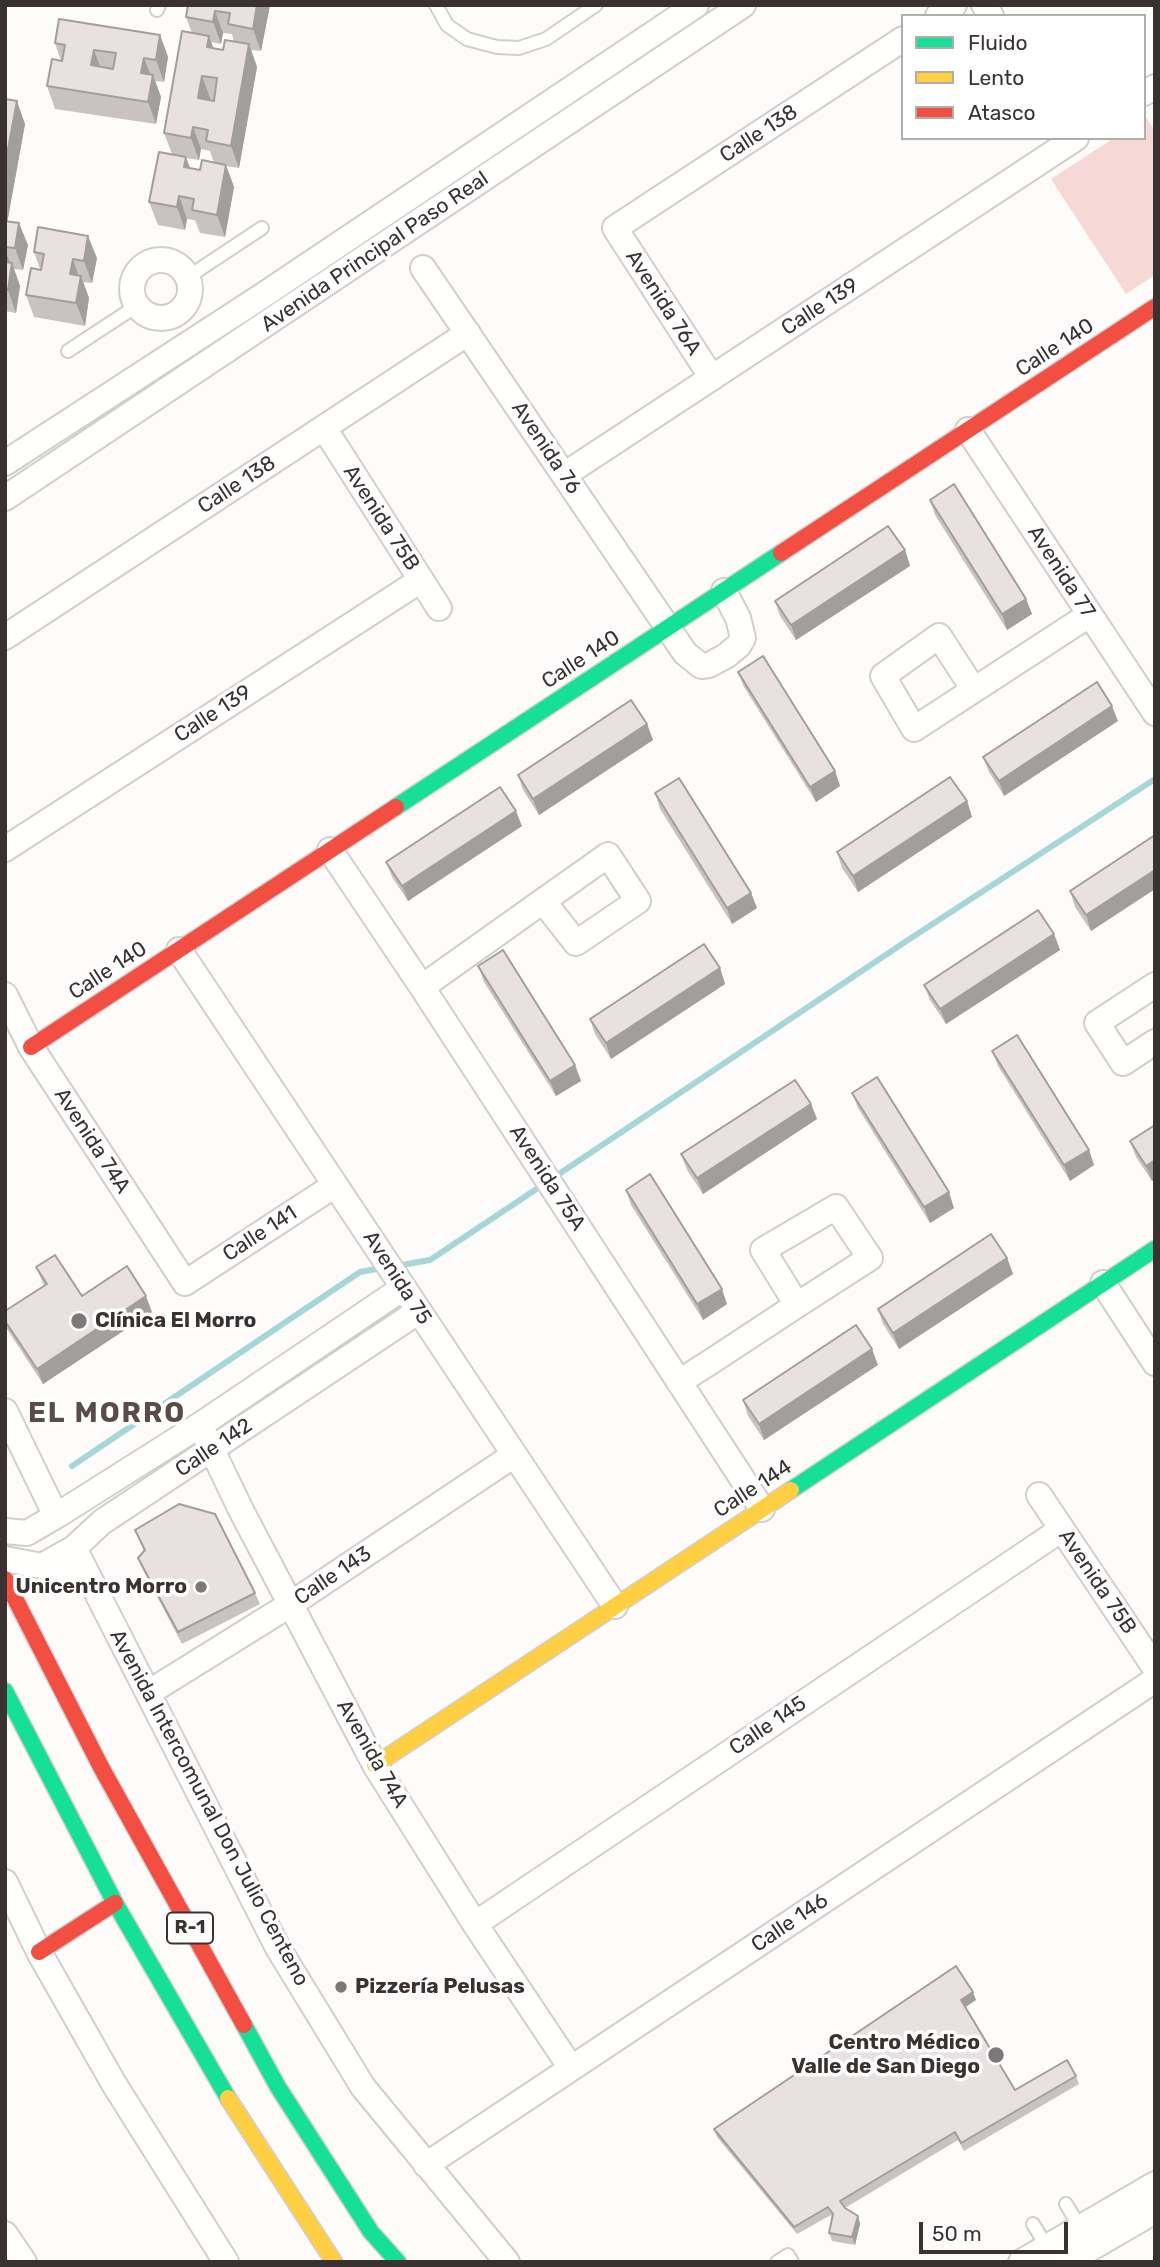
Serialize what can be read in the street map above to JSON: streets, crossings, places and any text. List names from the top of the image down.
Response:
{
  "streets": {
    "street": [
      "Calle 138",
      "Avenida Principal Paso Real",
      "Avenida 76A",
      "Calle 139",
      "Calle 140",
      "Avenida 76",
      "Avenida 75B",
      "Avenida 77",
      "Avenida 74A",
      "Avenida 75A",
      "Calle 141",
      "Avenida 75",
      "Calle 142",
      "Calle 144",
      "Calle 143",
      "Calle 145",
      "Avenida Intercomunal Don Julio Centeno",
      "Calle 146",
      "R-1"
    ]
  },
  "crossings": [
    ["Calle 138", "Avenida 76A"],
    ["Calle 138", "Avenida 76"],
    ["Calle 138", "Avenida 75B"],
    ["Avenida 76A", "Calle 139"],
    ["Calle 139", "Avenida 76"],
    ["Calle 139", "Avenida 75B"],
    ["Calle 140", "Avenida 76"],
    ["Calle 140", "Avenida 77"],
    ["Calle 140", "Avenida 74A"],
    ["Calle 140", "Avenida 75A"],
    ["Calle 140", "Avenida 75"],
    ["Avenida 75B", "Calle 145"],
    ["Avenida 74A", "Calle 141"],
    ["Avenida 74A", "Calle 142"],
    ["Avenida 74A", "Calle 144"],
    ["Avenida 74A", "Calle 143"],
    ["Avenida 74A", "Calle 145"],
    ["Avenida 74A", "Calle 146"],
    ["Avenida 75A", "Calle 144"],
    ["Calle 141", "Avenida 75"],
    ["Avenida 75", "Calle 142"],
    ["Avenida 75", "Calle 144"],
    ["Avenida 75", "Calle 143"],
    ["Calle 142", "Avenida Intercomunal Don Julio Centeno"],
    ["Calle 143", "Avenida Intercomunal Don Julio Centeno"],
    ["Avenida Intercomunal Don Julio Centeno", "Calle 146"]
  ],
  "districts": ["EL MORRO"],
  "places": [
    "Clínica El Morro",
    "Unicentro Morro",
    "Pizzería Pelusas",
    "Centro Médico Valle de San Diego"
  ],
  "legend": ["Fluido", "Lento", "Atasco"],
  "scale_bar": "50 m"
}
